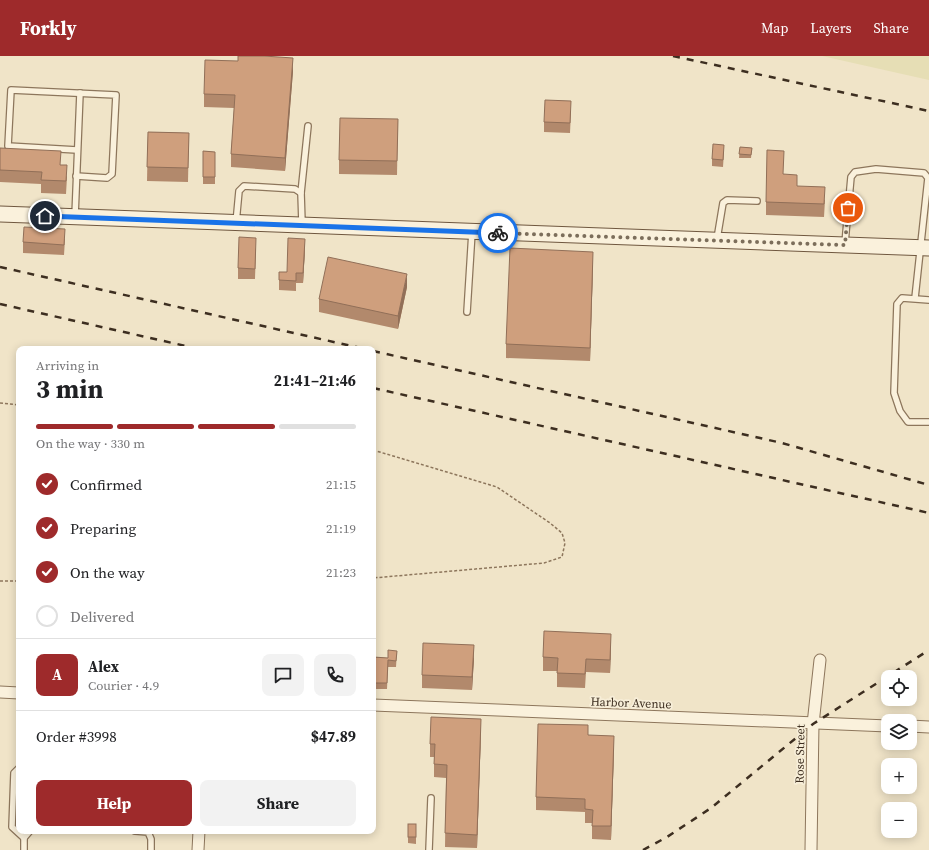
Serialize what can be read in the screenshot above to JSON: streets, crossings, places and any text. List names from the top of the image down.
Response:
{
  "streets": {
    "street": ["Harbor Avenue", "Rose Street"]
  },
  "crossings": [
    ["Harbor Avenue", "Rose Street"]
  ],
  "page": {
    "header": "Forkly",
    "nav": ["Map", "Layers", "Share"],
    "heading": ["3 min", "Arriving in", "21:41–21:46"],
    "panel": [
      "Alex",
      "Courier · 4.9",
      "Order #3998",
      "$47.89"
    ],
    "bar": "On the way · 330 m",
    "list": [
      ["Confirmed", "21:15"],
      ["Preparing", "21:19"],
      ["On the way", "21:23"],
      "Delivered"
    ],
    "round": "A",
    "map_buttons": ["+", "−"],
    "buttons": ["Help", "Share"]
  }
}
